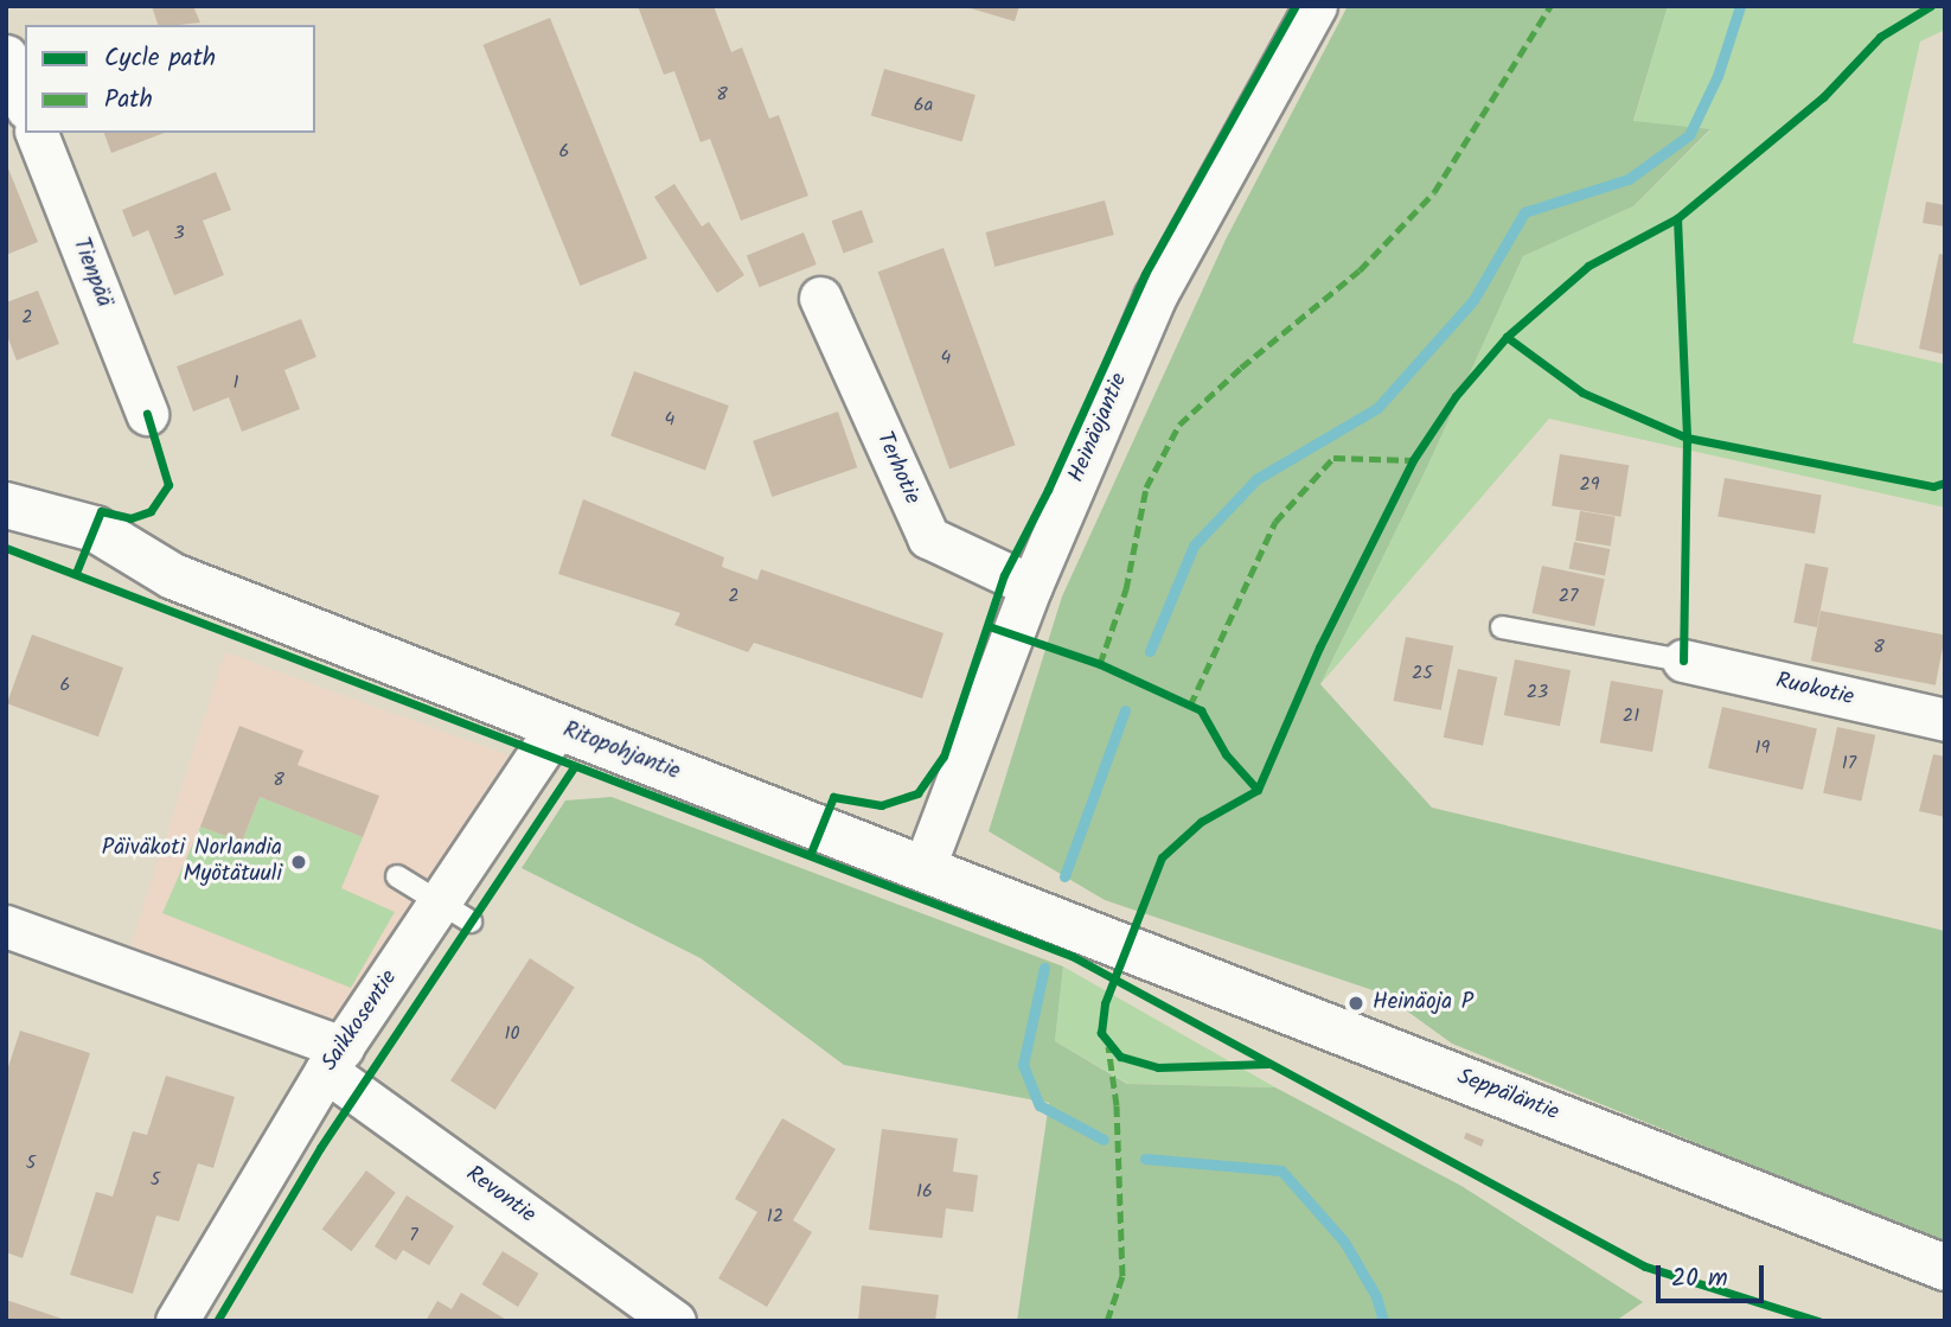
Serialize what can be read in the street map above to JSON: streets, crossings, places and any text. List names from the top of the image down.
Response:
{
  "streets": {
    "main road": ["Ritopohjantie", "Seppäläntie"],
    "street": [
      "Tienpää",
      "Heinäojantie",
      "Terhotie",
      "Ruokotie",
      "Saikkosentie",
      "Revontie"
    ]
  },
  "crossings": [
    ["Heinäojantie", "Terhotie"],
    ["Heinäojantie", "Ritopohjantie"],
    ["Ritopohjantie", "Saikkosentie"],
    ["Ritopohjantie", "Seppäläntie"],
    ["Saikkosentie", "Revontie"]
  ],
  "places": ["Päiväkoti Norlandia Myötätuuli", "Heinäoja P"],
  "house_numbers": [
    "8",
    "6a",
    "6",
    "3",
    "2",
    "4",
    "1",
    "4",
    "29",
    "2",
    "27",
    "8",
    "25",
    "6",
    "23",
    "21",
    "19",
    "17",
    "8",
    "10",
    "5",
    "5",
    "16",
    "12",
    "7"
  ],
  "legend": ["Cycle path", "Path"],
  "scale_bar": "20 m"
}
